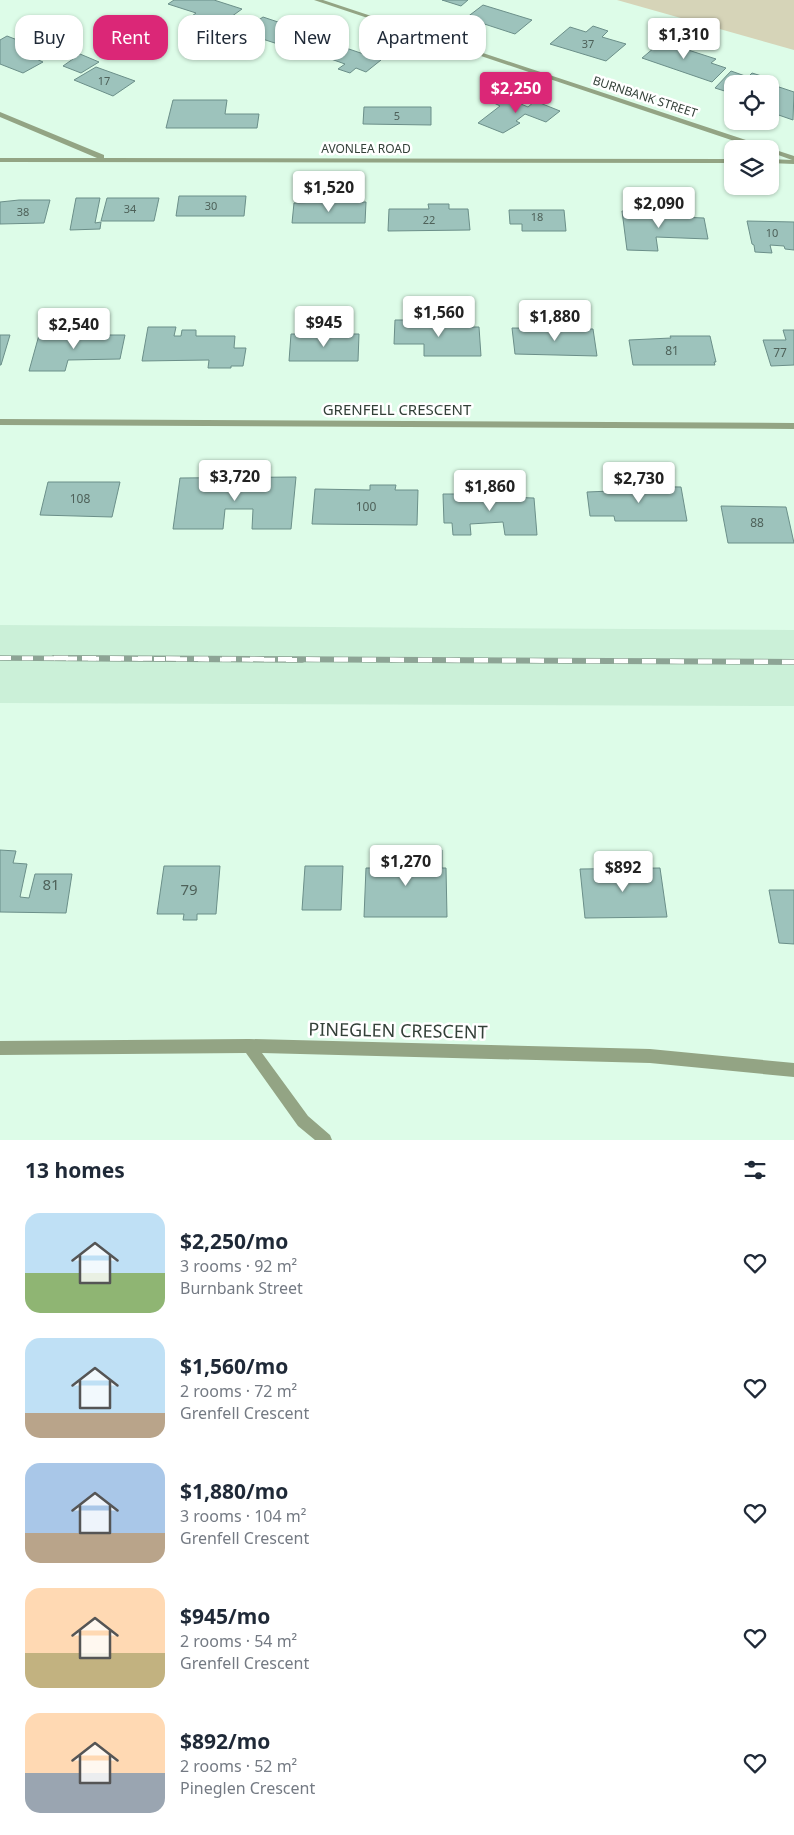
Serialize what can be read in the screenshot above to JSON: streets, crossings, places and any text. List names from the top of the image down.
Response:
{
  "streets": {
    "street": [
      "BURNBANK STREET",
      "AVONLEA ROAD",
      "GRENFELL CRESCENT",
      "PINEGLEN CRESCENT"
    ]
  },
  "house_numbers": [
    "37",
    "17",
    "5",
    "30",
    "34",
    "38",
    "18",
    "22",
    "10",
    "81",
    "77",
    "108",
    "100",
    "88",
    "81",
    "79"
  ],
  "page": {
    "chip": [
      "Buy",
      "Rent",
      "Filters",
      "New",
      "Apartment"
    ],
    "price": [
      "$1,310",
      "$2,250",
      "$1,520",
      "$2,090",
      "$1,560",
      "$1,880",
      "$945",
      "$2,540",
      "$3,720",
      "$2,730",
      "$1,860",
      "$1,270",
      "$892"
    ],
    "heading": "13 homes",
    "list": [
      {
        "name": "$2,250/mo",
        "note": "3 rooms · 92 m² · Burnbank Street"
      },
      {
        "name": "$1,560/mo",
        "note": "2 rooms · 72 m² · Grenfell Crescent"
      },
      {
        "name": "$1,880/mo",
        "note": "3 rooms · 104 m² · Grenfell Crescent"
      },
      {
        "name": "$945/mo",
        "note": "2 rooms · 54 m² · Grenfell Crescent"
      },
      {
        "name": "$892/mo",
        "note": "2 rooms · 52 m² · Pineglen Crescent"
      }
    ]
  }
}
